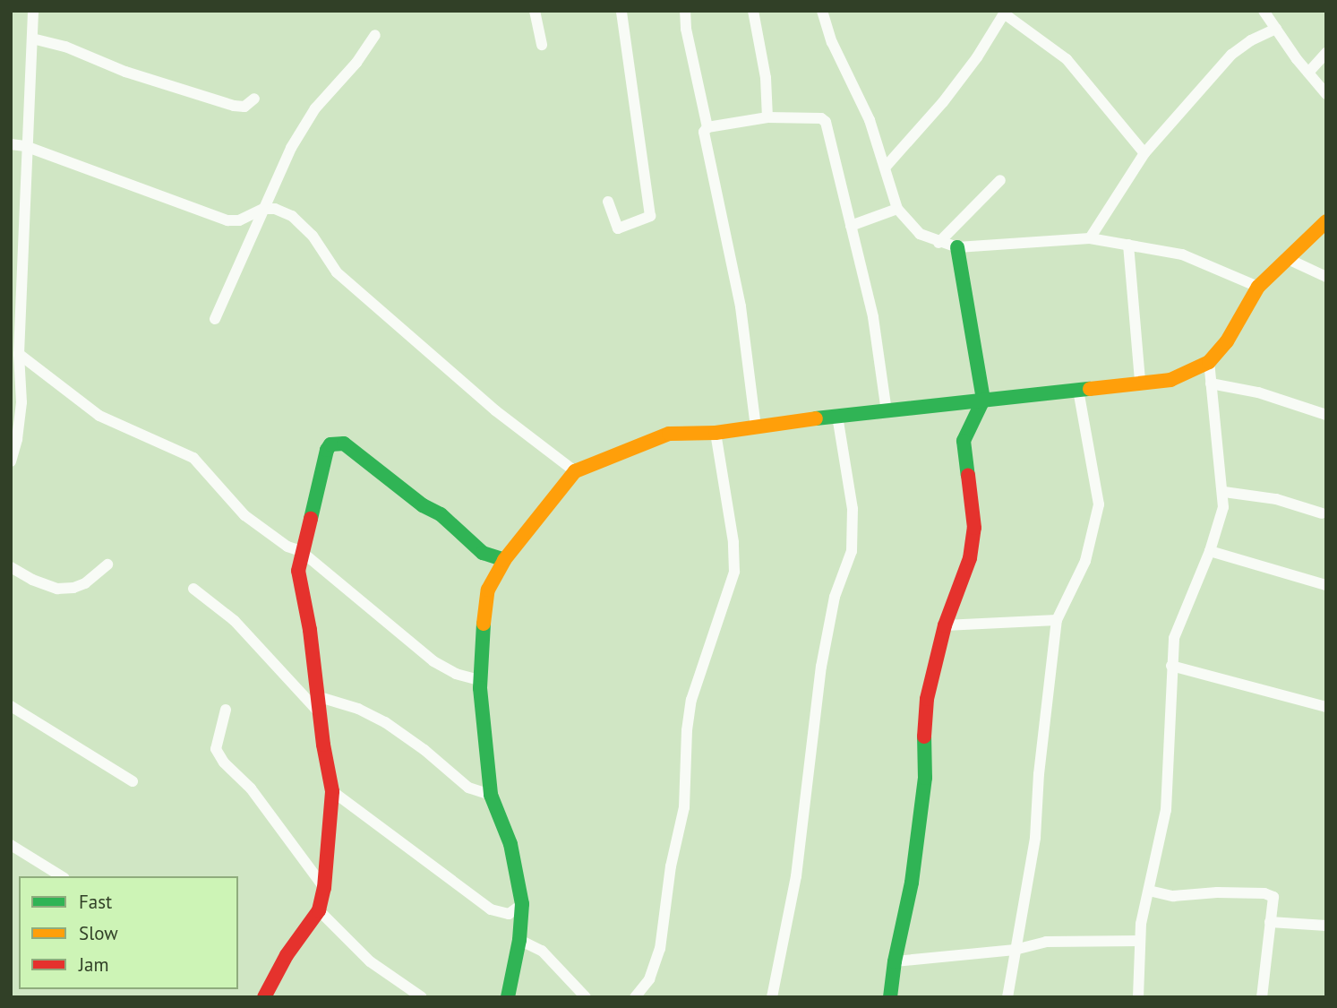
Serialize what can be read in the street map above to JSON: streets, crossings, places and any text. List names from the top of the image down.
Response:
{
  "legend": ["Fast", "Slow", "Jam"]
}
